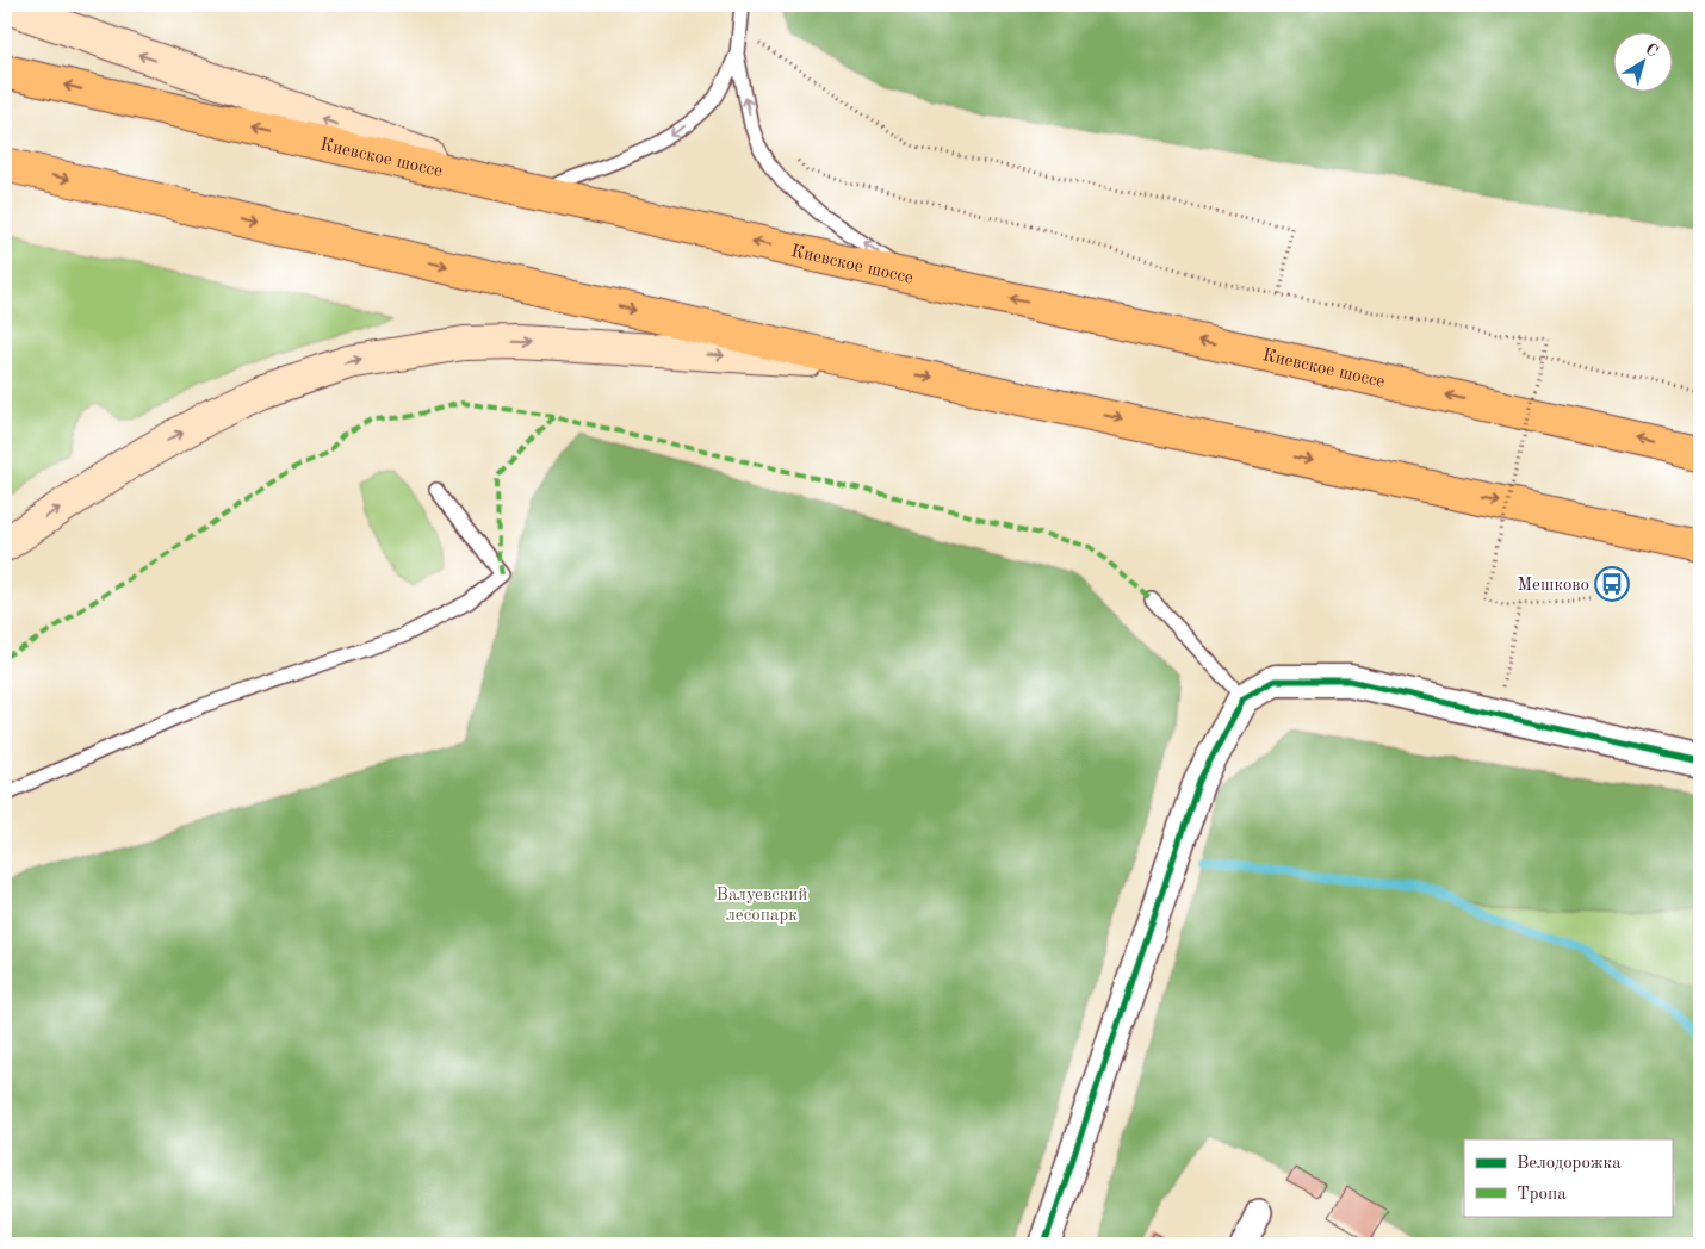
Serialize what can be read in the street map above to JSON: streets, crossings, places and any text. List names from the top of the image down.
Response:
{
  "streets": {
    "highway": ["Киевское шоссе"]
  },
  "parks": ["Валуевский лесопарк"],
  "places": {
    "bus stop": ["Мешково"]
  },
  "legend": ["Велодорожка", "Тропа"],
  "north": "top right"
}
